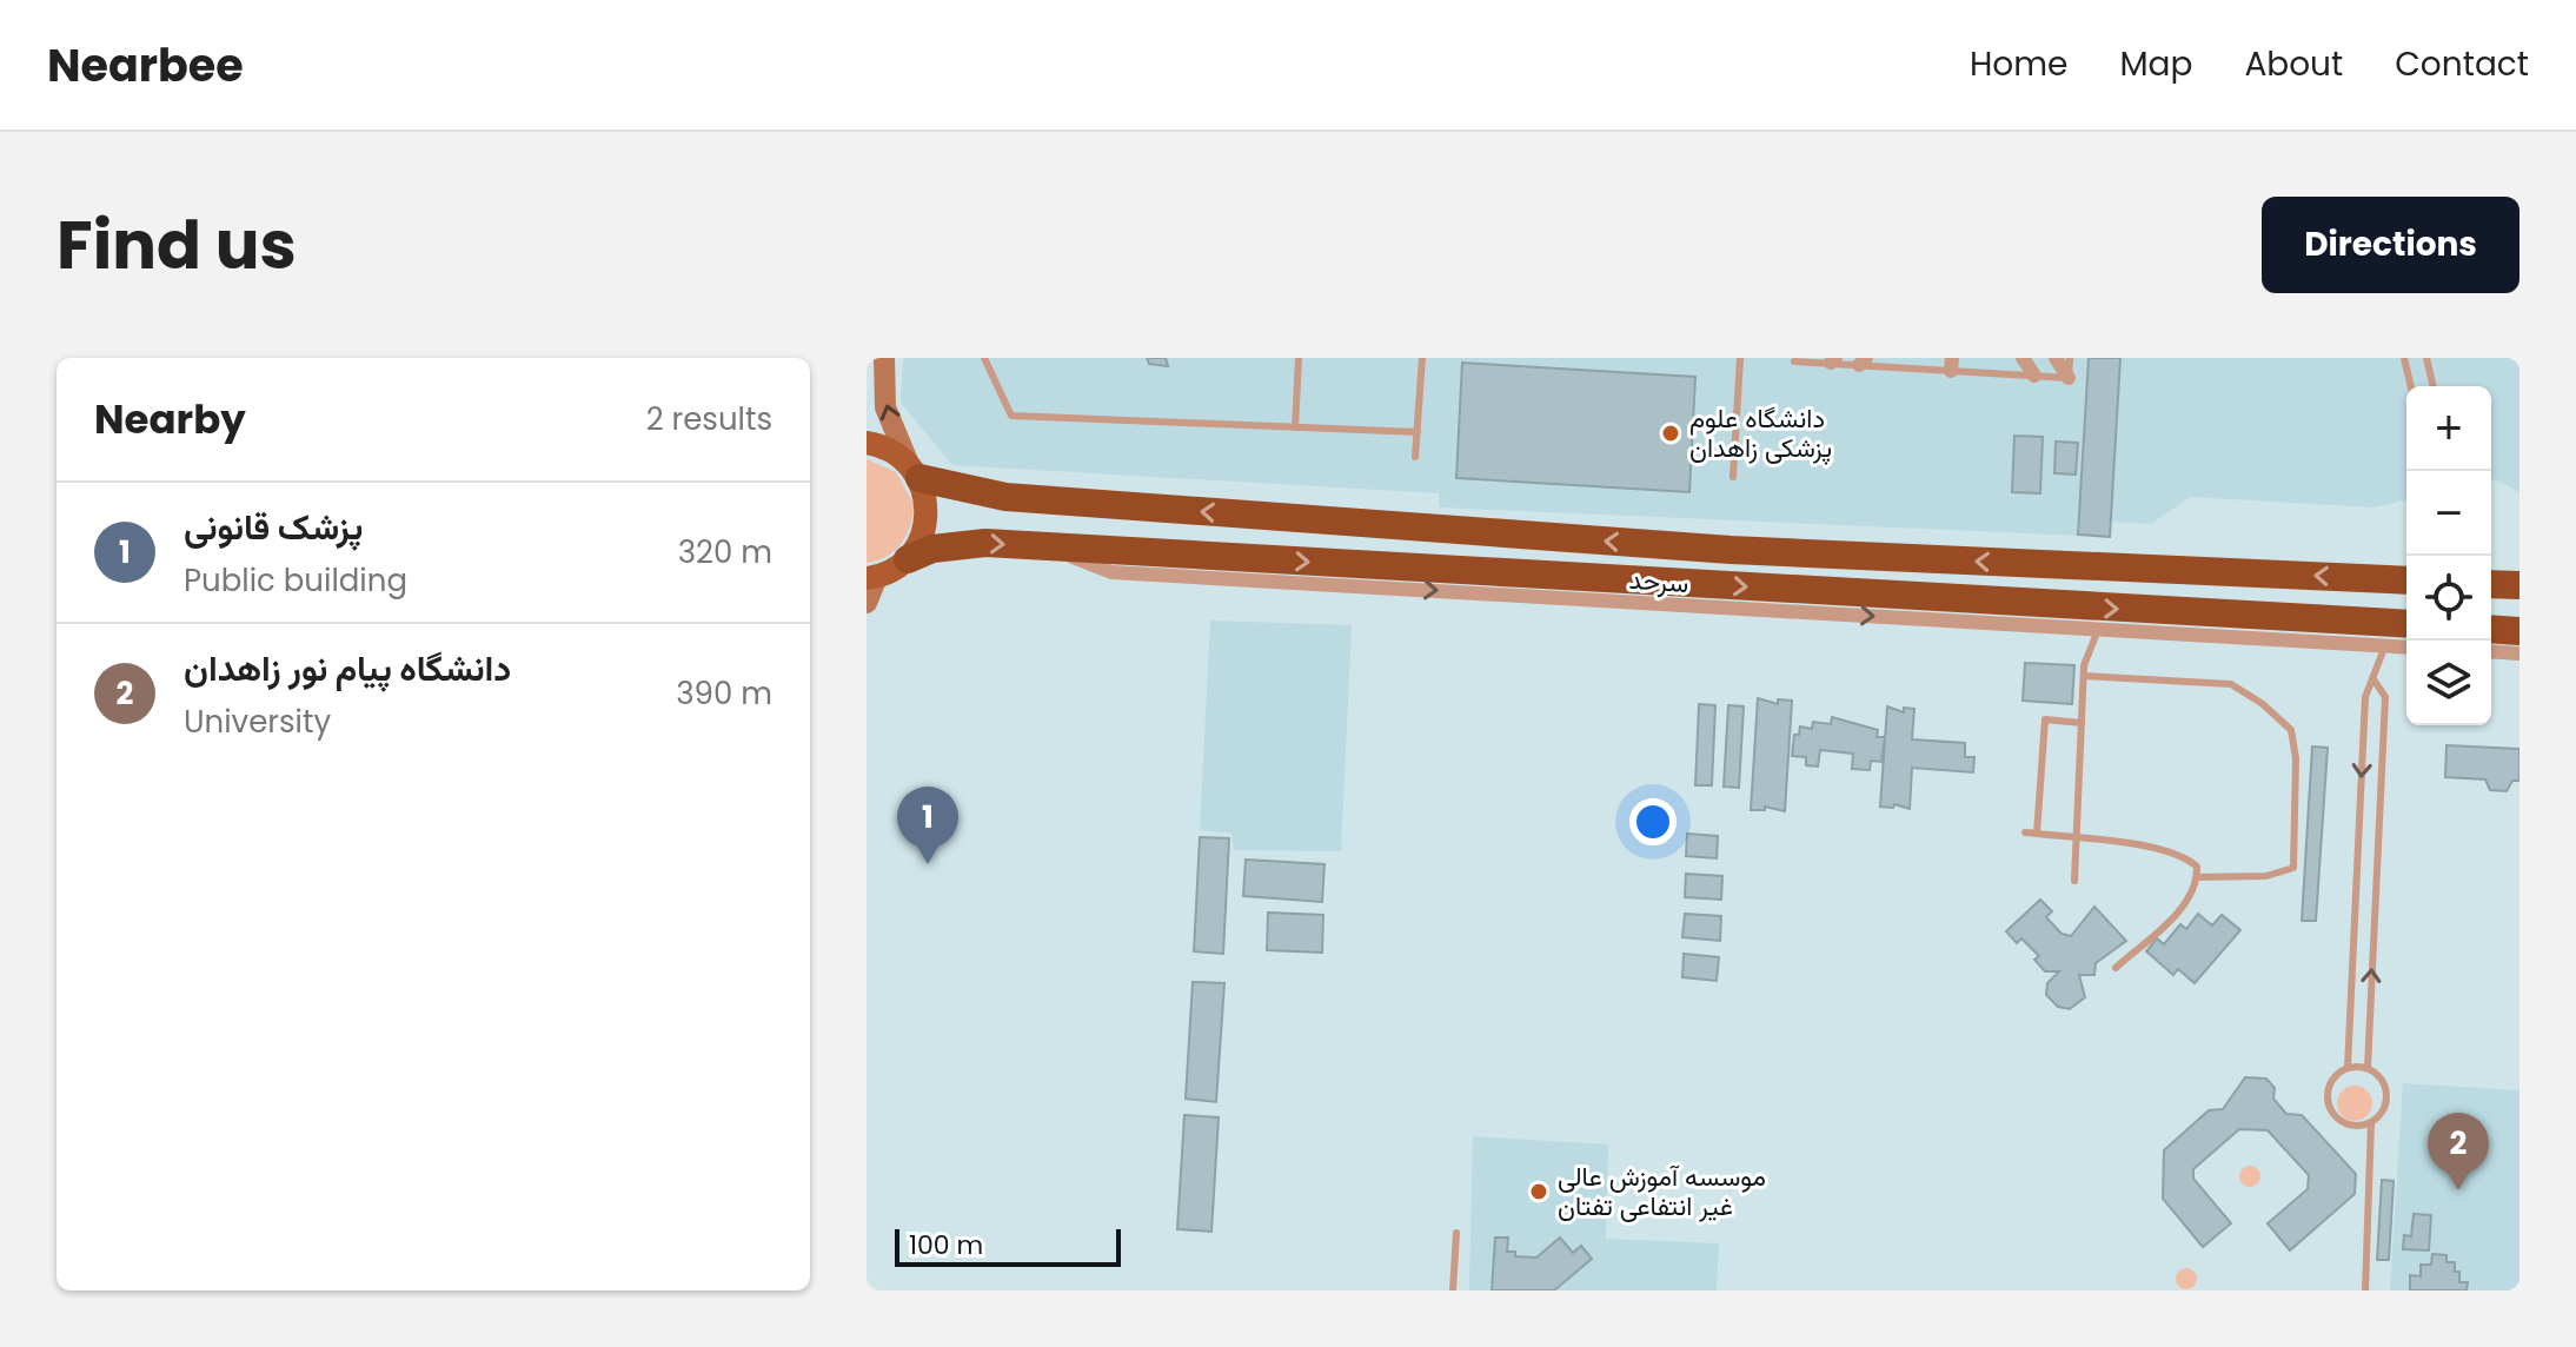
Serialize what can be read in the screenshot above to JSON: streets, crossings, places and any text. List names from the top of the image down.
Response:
{
  "streets": {
    "highway": ["سرحد"]
  },
  "places": ["دانشگاه علوم پزشکی زاهدان", "موسسه آموزش عالی غیر انتفاعی تفتان"],
  "scale_bar": "100 m",
  "page": {
    "header": "Nearbee",
    "nav": [
      "Home",
      "Map",
      "About",
      "Contact"
    ],
    "title": "Find us",
    "buttons": "Directions",
    "heading": ["Nearby", "2 results"],
    "map_buttons": ["+", "−"],
    "list": [
      {
        "mark": "1",
        "name": "پزشک قانونی",
        "note": "Public building",
        "value": "320 m"
      },
      {
        "mark": "2",
        "name": "دانشگاه پیام نور زاهدان",
        "note": "University",
        "value": "390 m"
      }
    ],
    "pins": ["1", "2"],
    "scale": "100 m"
  }
}
